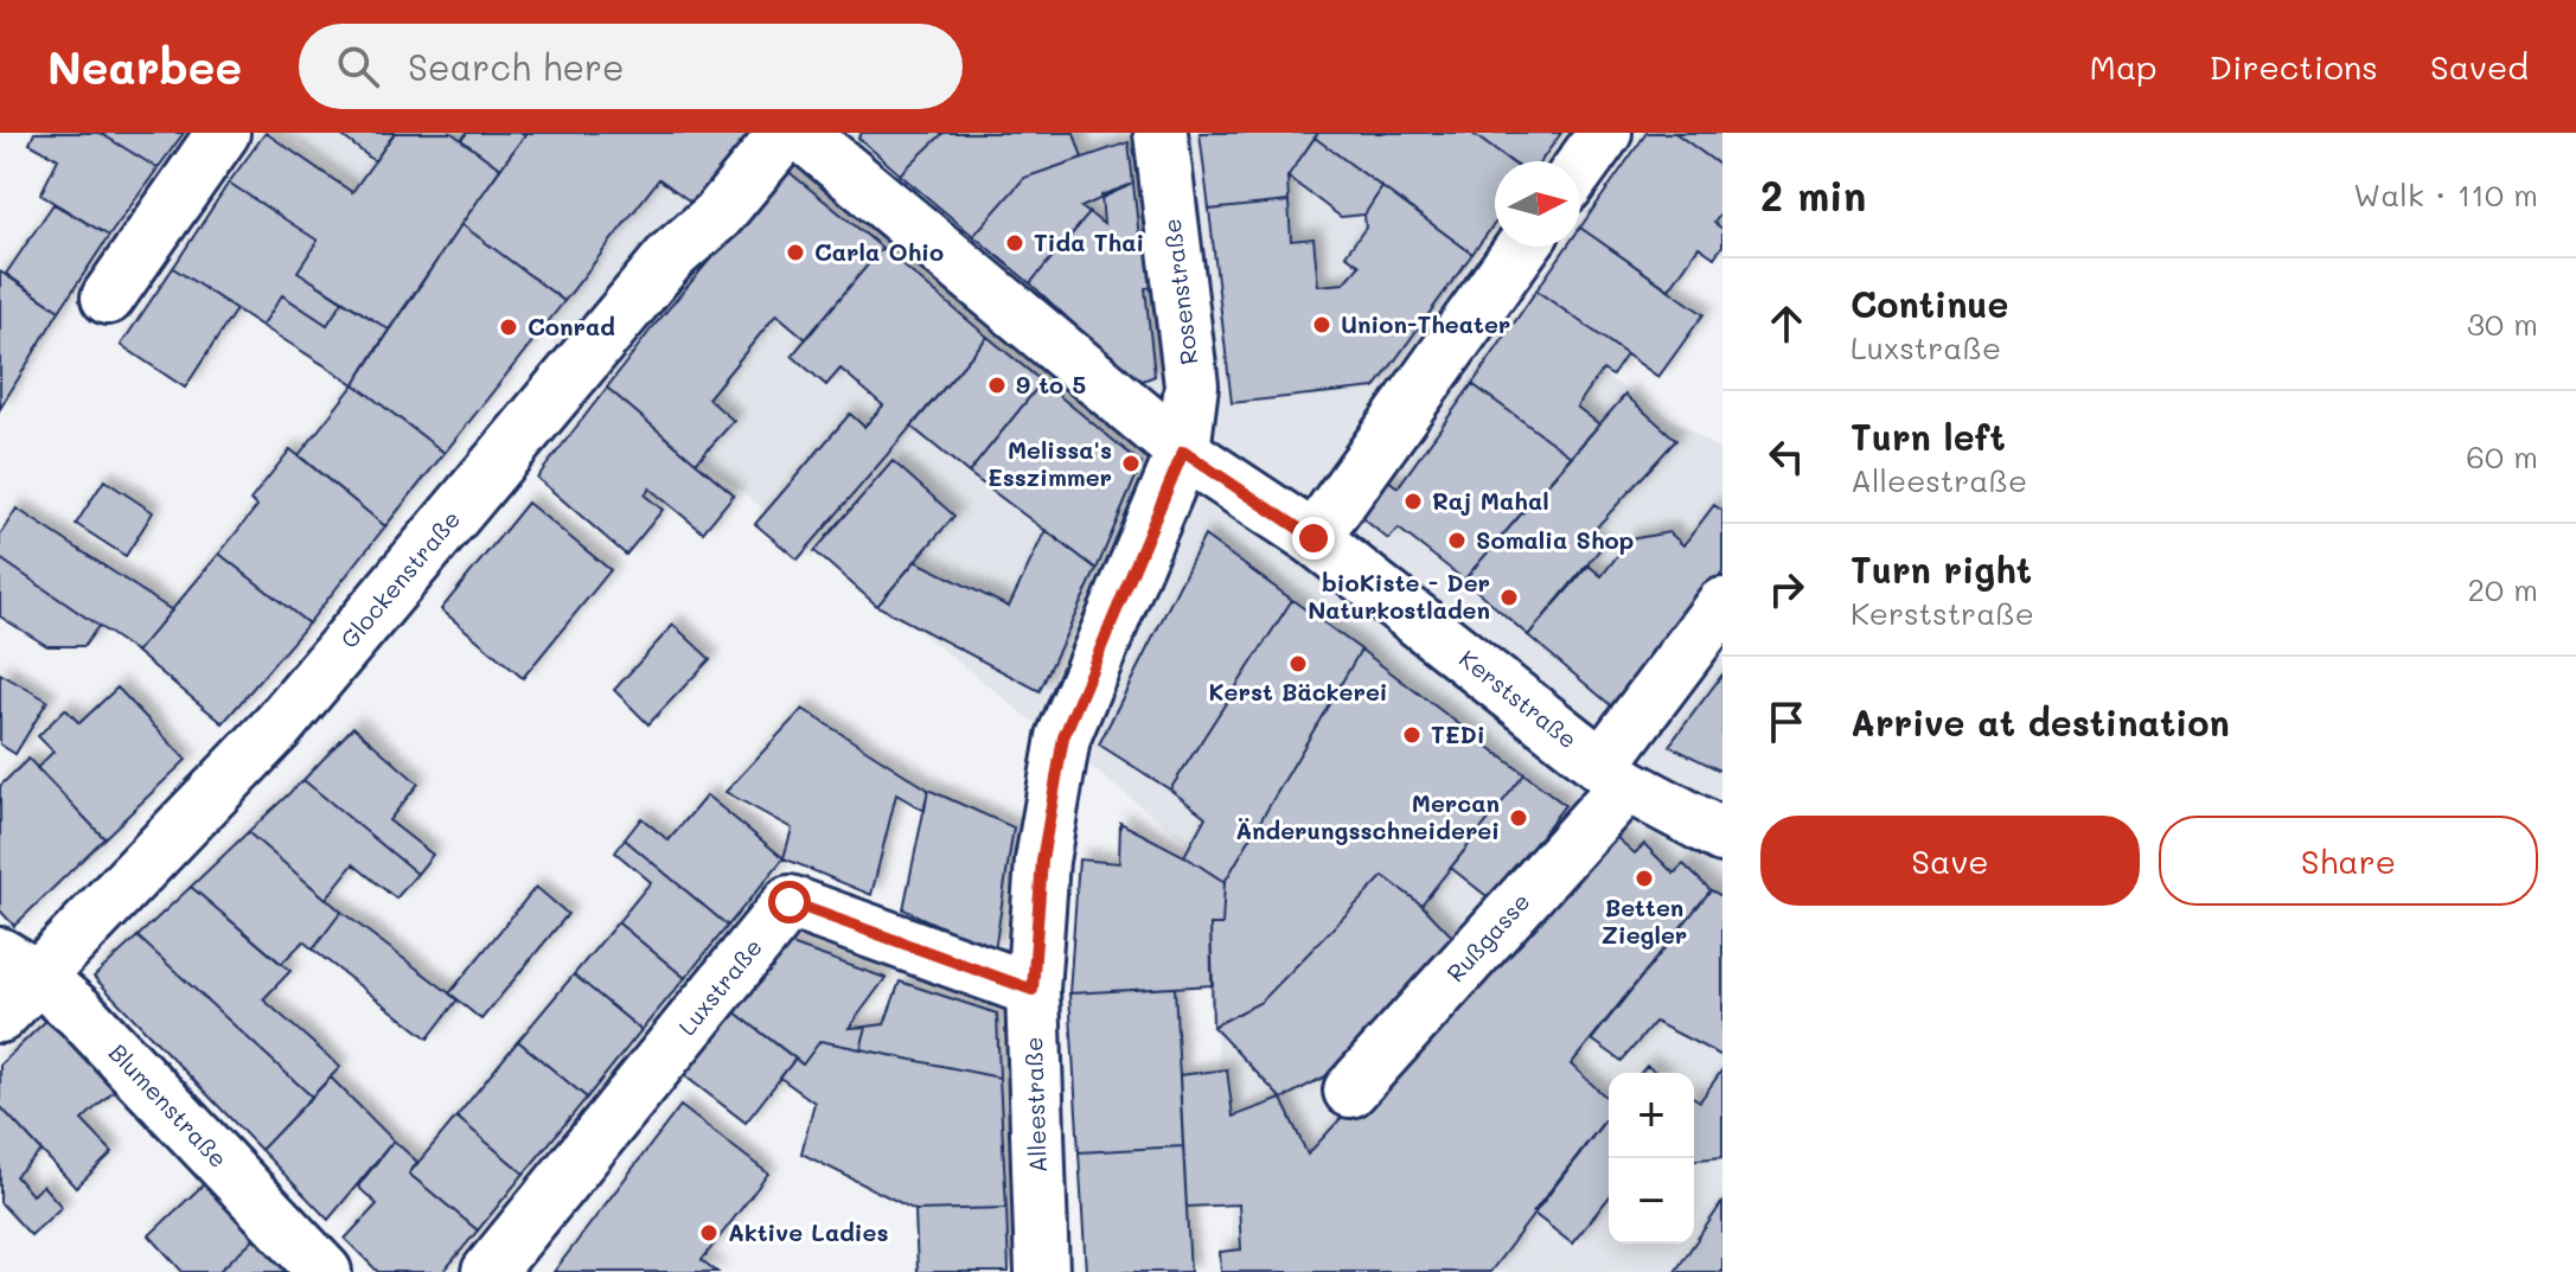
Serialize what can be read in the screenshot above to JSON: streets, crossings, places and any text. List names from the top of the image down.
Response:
{
  "streets": {
    "street": [
      "Rosenstraße",
      "Glockenstraße",
      "Kerststraße",
      "Rußgasse",
      "Luxstraße",
      "Alleestraße",
      "Blumenstraße"
    ]
  },
  "crossings": [
    ["Rosenstraße", "Kerststraße"],
    ["Rosenstraße", "Alleestraße"],
    ["Glockenstraße", "Blumenstraße"],
    ["Kerststraße", "Rußgasse"],
    ["Kerststraße", "Alleestraße"],
    ["Luxstraße", "Alleestraße"]
  ],
  "places": [
    "Tida Thai",
    "Carla Ohio",
    "Union-Theater",
    "Conrad",
    "9 to 5",
    "Melissa's Esszimmer",
    "Raj Mahal",
    "Somalia Shop",
    "bioKiste - Der Naturkostladen",
    "Kerst Bäckerei",
    "TEDi",
    "Mercan Änderungsschneiderei",
    "Betten Ziegler",
    "Aktive Ladies"
  ],
  "north": "right",
  "page": {
    "header": "Nearbee",
    "search": "Search here",
    "nav": ["Map", "Directions", "Saved"],
    "heading": ["2 min", "Walk · 110 m"],
    "list": [
      ["Continue", "Luxstraße", "30 m"],
      ["Turn left", "Alleestraße", "60 m"],
      ["Turn right", "Kerststraße", "20 m"],
      "Arrive at destination"
    ],
    "buttons": ["Save", "Share"],
    "map_buttons": ["+", "−"]
  }
}
